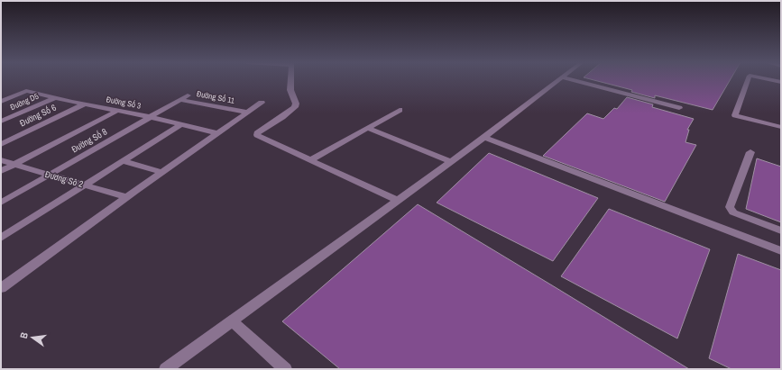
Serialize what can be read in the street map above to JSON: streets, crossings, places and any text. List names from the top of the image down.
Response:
{
  "streets": {
    "street": [
      "Đường Số 11",
      "Đường D5",
      "Đường Số 3",
      "Đường Số 6",
      "Đường Số 8",
      "Đương Sô 2"
    ]
  },
  "crossings": [
    ["Đường Số 11", "Đường Số 8"],
    ["Đường D5", "Đường Số 3"],
    ["Đường Số 3", "Đường Số 6"],
    ["Đường Số 3", "Đường Số 8"],
    ["Đường Số 8", "Đương Sô 2"]
  ],
  "north": "left"
}
